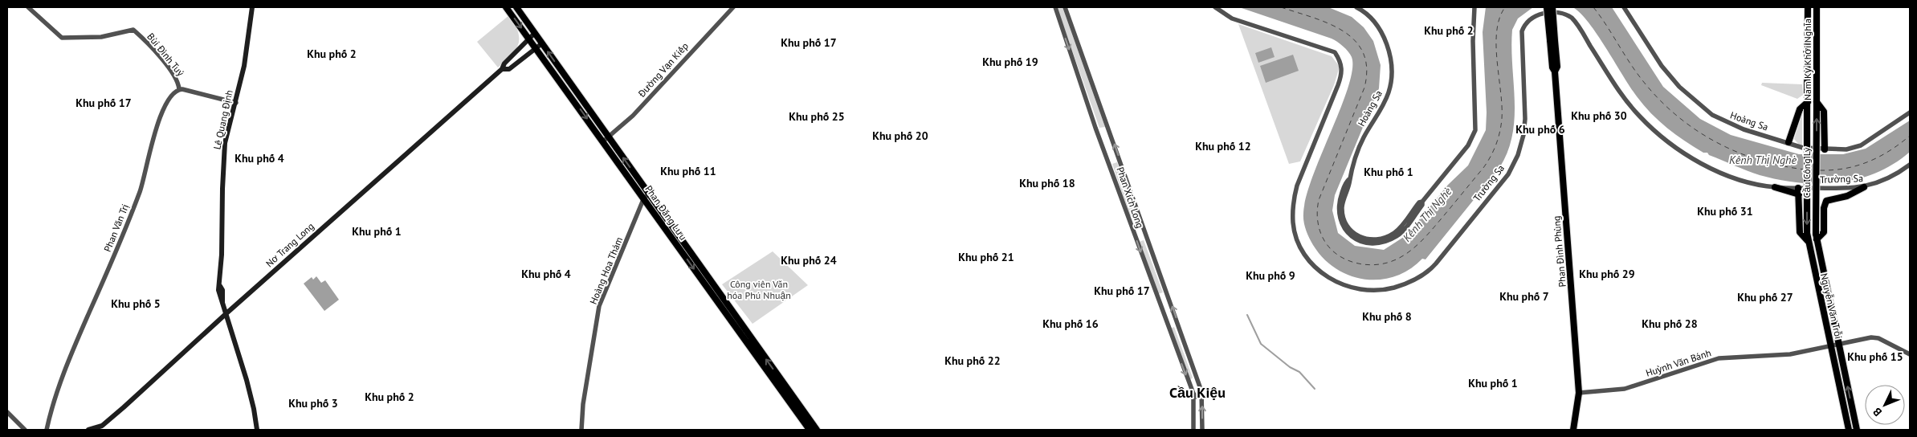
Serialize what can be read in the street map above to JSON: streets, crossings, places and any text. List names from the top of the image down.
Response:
{
  "streets": {
    "main road": [
      "Nam Kỳ Khởi Nghĩa",
      "Lê Quang Định",
      "Cầu Công Lý",
      "Phan Đăng Lưu",
      "Nơ Trang Long",
      "Phan Đình Phùng",
      "Nguyễn Văn Trỗi"
    ],
    "street": [
      "Bùi Đình Tuý",
      "Đường Vạn Kiếp",
      "Hoàng Sa",
      "Trường Sa",
      "Phan Xích Long",
      "Phan Văn Trị",
      "Hoàng Hoa Thám",
      "Huỳnh Văn Bánh"
    ]
  },
  "crossings": [
    ["Bùi Đình Tuý", "Phan Văn Trị"],
    ["Nam Kỳ Khởi Nghĩa", "Cầu Công Lý"],
    ["Đường Vạn Kiếp", "Phan Đăng Lưu"],
    ["Lê Quang Định", "Nơ Trang Long"],
    ["Cầu Công Lý", "Nguyễn Văn Trỗi"],
    ["Phan Đăng Lưu", "Nơ Trang Long"],
    ["Phan Đăng Lưu", "Hoàng Hoa Thám"],
    ["Phan Đình Phùng", "Huỳnh Văn Bánh"],
    ["Nguyễn Văn Trỗi", "Huỳnh Văn Bánh"]
  ],
  "districts": [
    "Khu phố 2",
    "Khu phố 17",
    "Khu phố 2",
    "Khu phố 19",
    "Khu phố 17",
    "Khu phố 30",
    "Khu phố 25",
    "Khu phố 6",
    "Khu phố 20",
    "Khu phố 12",
    "Khu phố 4",
    "Khu phố 11",
    "Khu phố 1",
    "Khu phố 18",
    "Khu phố 31",
    "Khu phố 1",
    "Khu phố 21",
    "Khu phố 24",
    "Khu phố 4",
    "Khu phố 29",
    "Khu phố 9",
    "Khu phố 17",
    "Khu phố 7",
    "Khu phố 27",
    "Khu phố 5",
    "Khu phố 8",
    "Khu phố 16",
    "Khu phố 28",
    "Khu phố 15",
    "Khu phố 22",
    "Khu phố 1",
    "Cầu Kiệu",
    "Khu phố 2",
    "Khu phố 3"
  ],
  "water": ["Kênh Thị Nghè"],
  "parks": ["Công viên Văn hóa Phú Nhuận"],
  "north": "bottom left"
}
